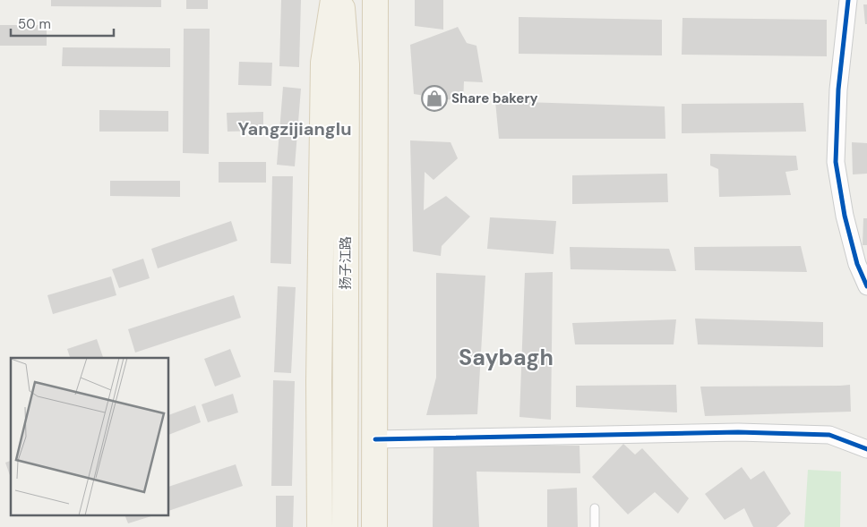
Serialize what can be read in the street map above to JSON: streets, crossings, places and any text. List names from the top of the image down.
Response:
{
  "streets": {
    "main road": ["扬子江路"]
  },
  "districts": ["Yangzijianglu", "Saybagh"],
  "places": {
    "shop": ["Share bakery"]
  },
  "scale_bar": "50 m"
}
